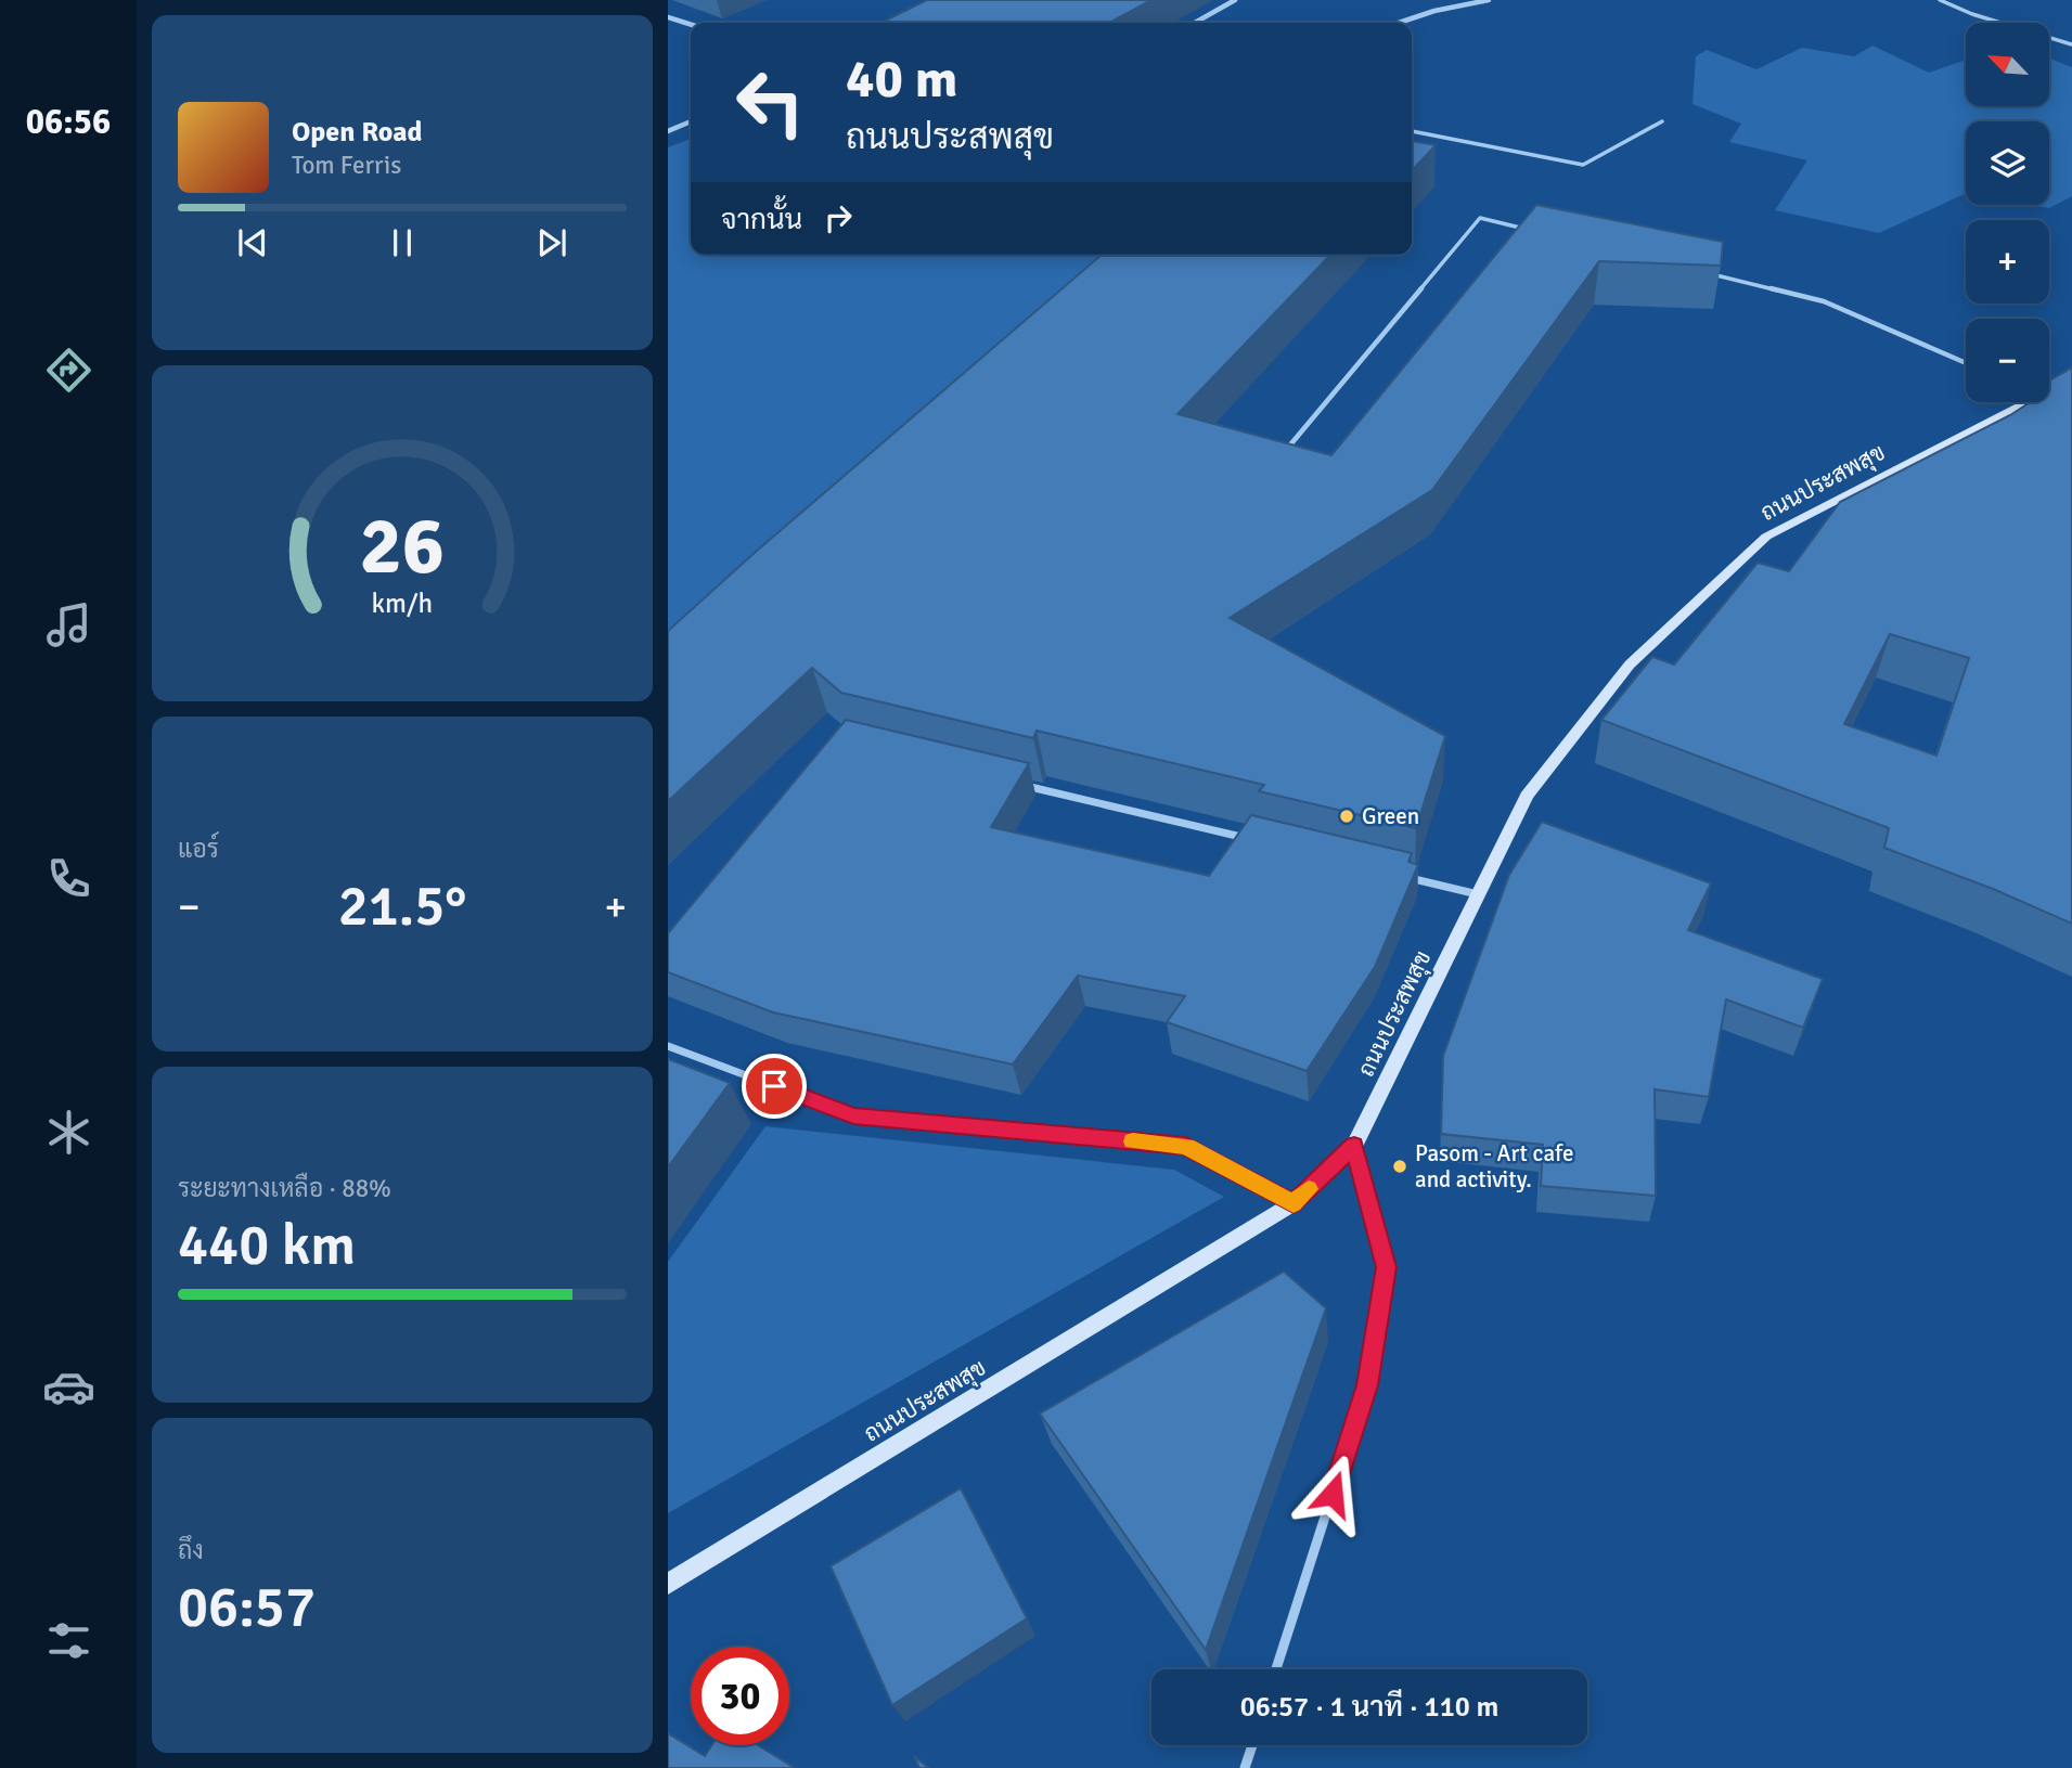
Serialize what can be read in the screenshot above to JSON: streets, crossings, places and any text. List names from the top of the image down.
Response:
{
  "streets": {
    "street": ["ถนนประสพสุข"]
  },
  "places": ["Green", "Pasom - Art cafe and activity."],
  "north": "top left",
  "page": {
    "tabs": "06:56",
    "map_buttons": ["+", "−"],
    "turn": ["40 m", "ถนนประสพสุข"],
    "song": ["Open Road", "Tom Ferris"],
    "then": "จากนั้น",
    "tile": [
      "แอร์",
      ["ระยะทางเหลือ · 88%", "440 km"],
      ["ถึง", "06:57"]
    ],
    "heat": ["−", "21.5°", "+"],
    "limit": "30",
    "trip": "06:57 · 1 นาที · 110 m",
    "gauge": ["26", "km/h"]
  }
}
